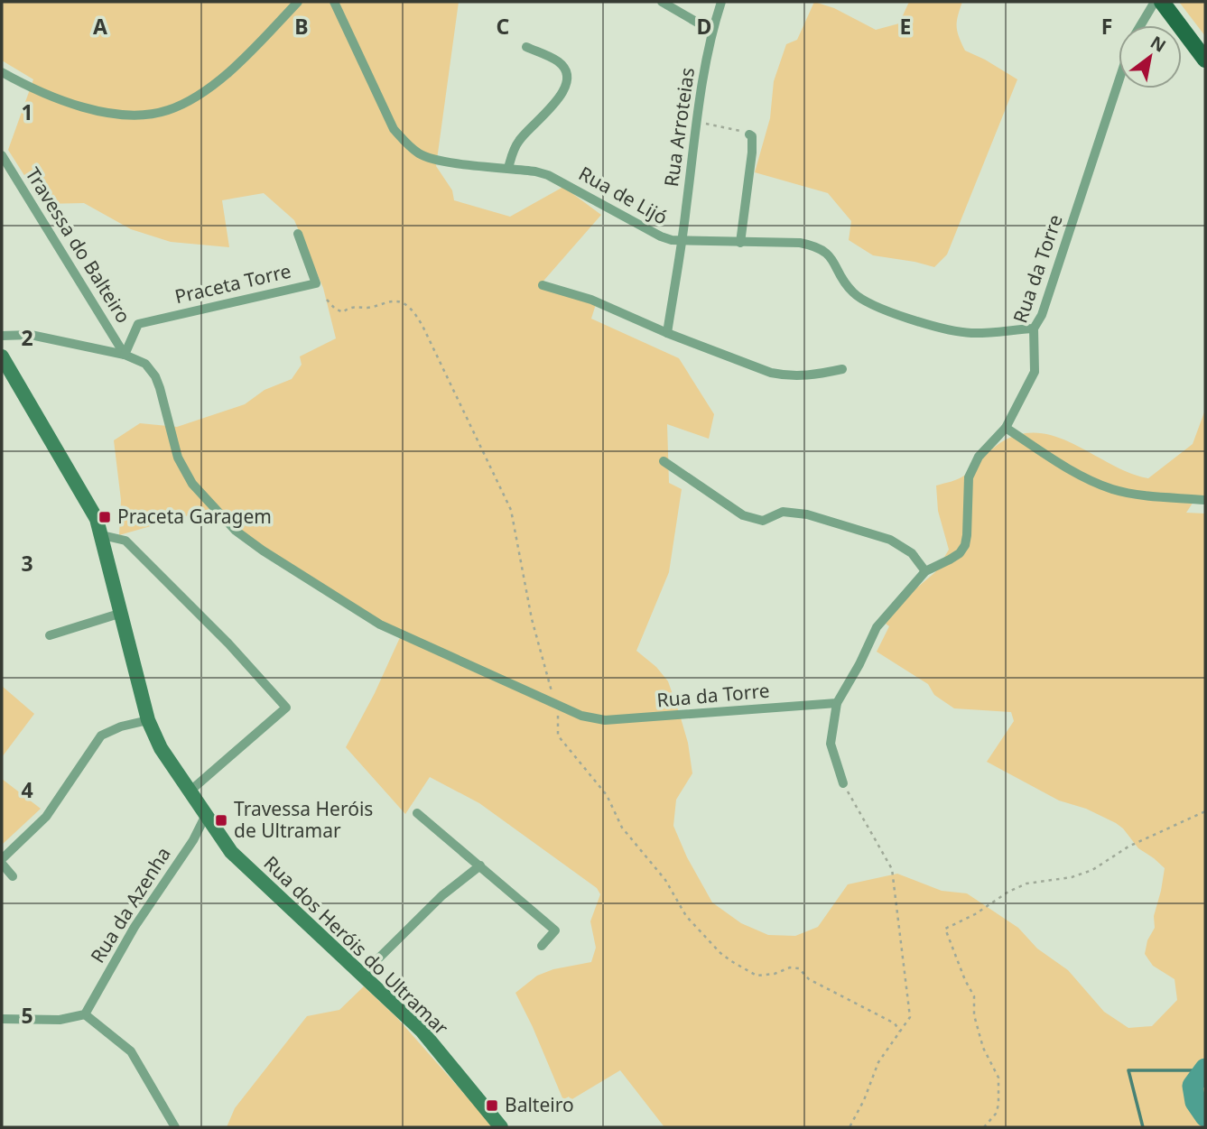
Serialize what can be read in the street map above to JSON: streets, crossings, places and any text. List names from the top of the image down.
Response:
{
  "streets": {
    "street": [
      "Rua Arroteias",
      "Rua de Lijó",
      "Travessa do Balteiro",
      "Rua da Torre",
      "Praceta Torre",
      "Rua da Azenha",
      "Rua dos Heróis do Ultramar"
    ]
  },
  "crossings": [
    ["Rua Arroteias", "Rua de Lijó"],
    ["Rua de Lijó", "Rua da Torre"],
    ["Travessa do Balteiro", "Rua da Torre"],
    ["Travessa do Balteiro", "Praceta Torre"],
    ["Rua da Torre", "Praceta Torre"],
    ["Rua da Azenha", "Rua dos Heróis do Ultramar"]
  ],
  "places": {
    "transit": ["Praceta Garagem", "Travessa Heróis de Ultramar", "Balteiro"]
  },
  "north": "top right",
  "grid": {
    "columns": [
      "A",
      "B",
      "C",
      "D",
      "E",
      "F"
    ],
    "rows": [
      "1",
      "2",
      "3",
      "4",
      "5"
    ]
  }
}
